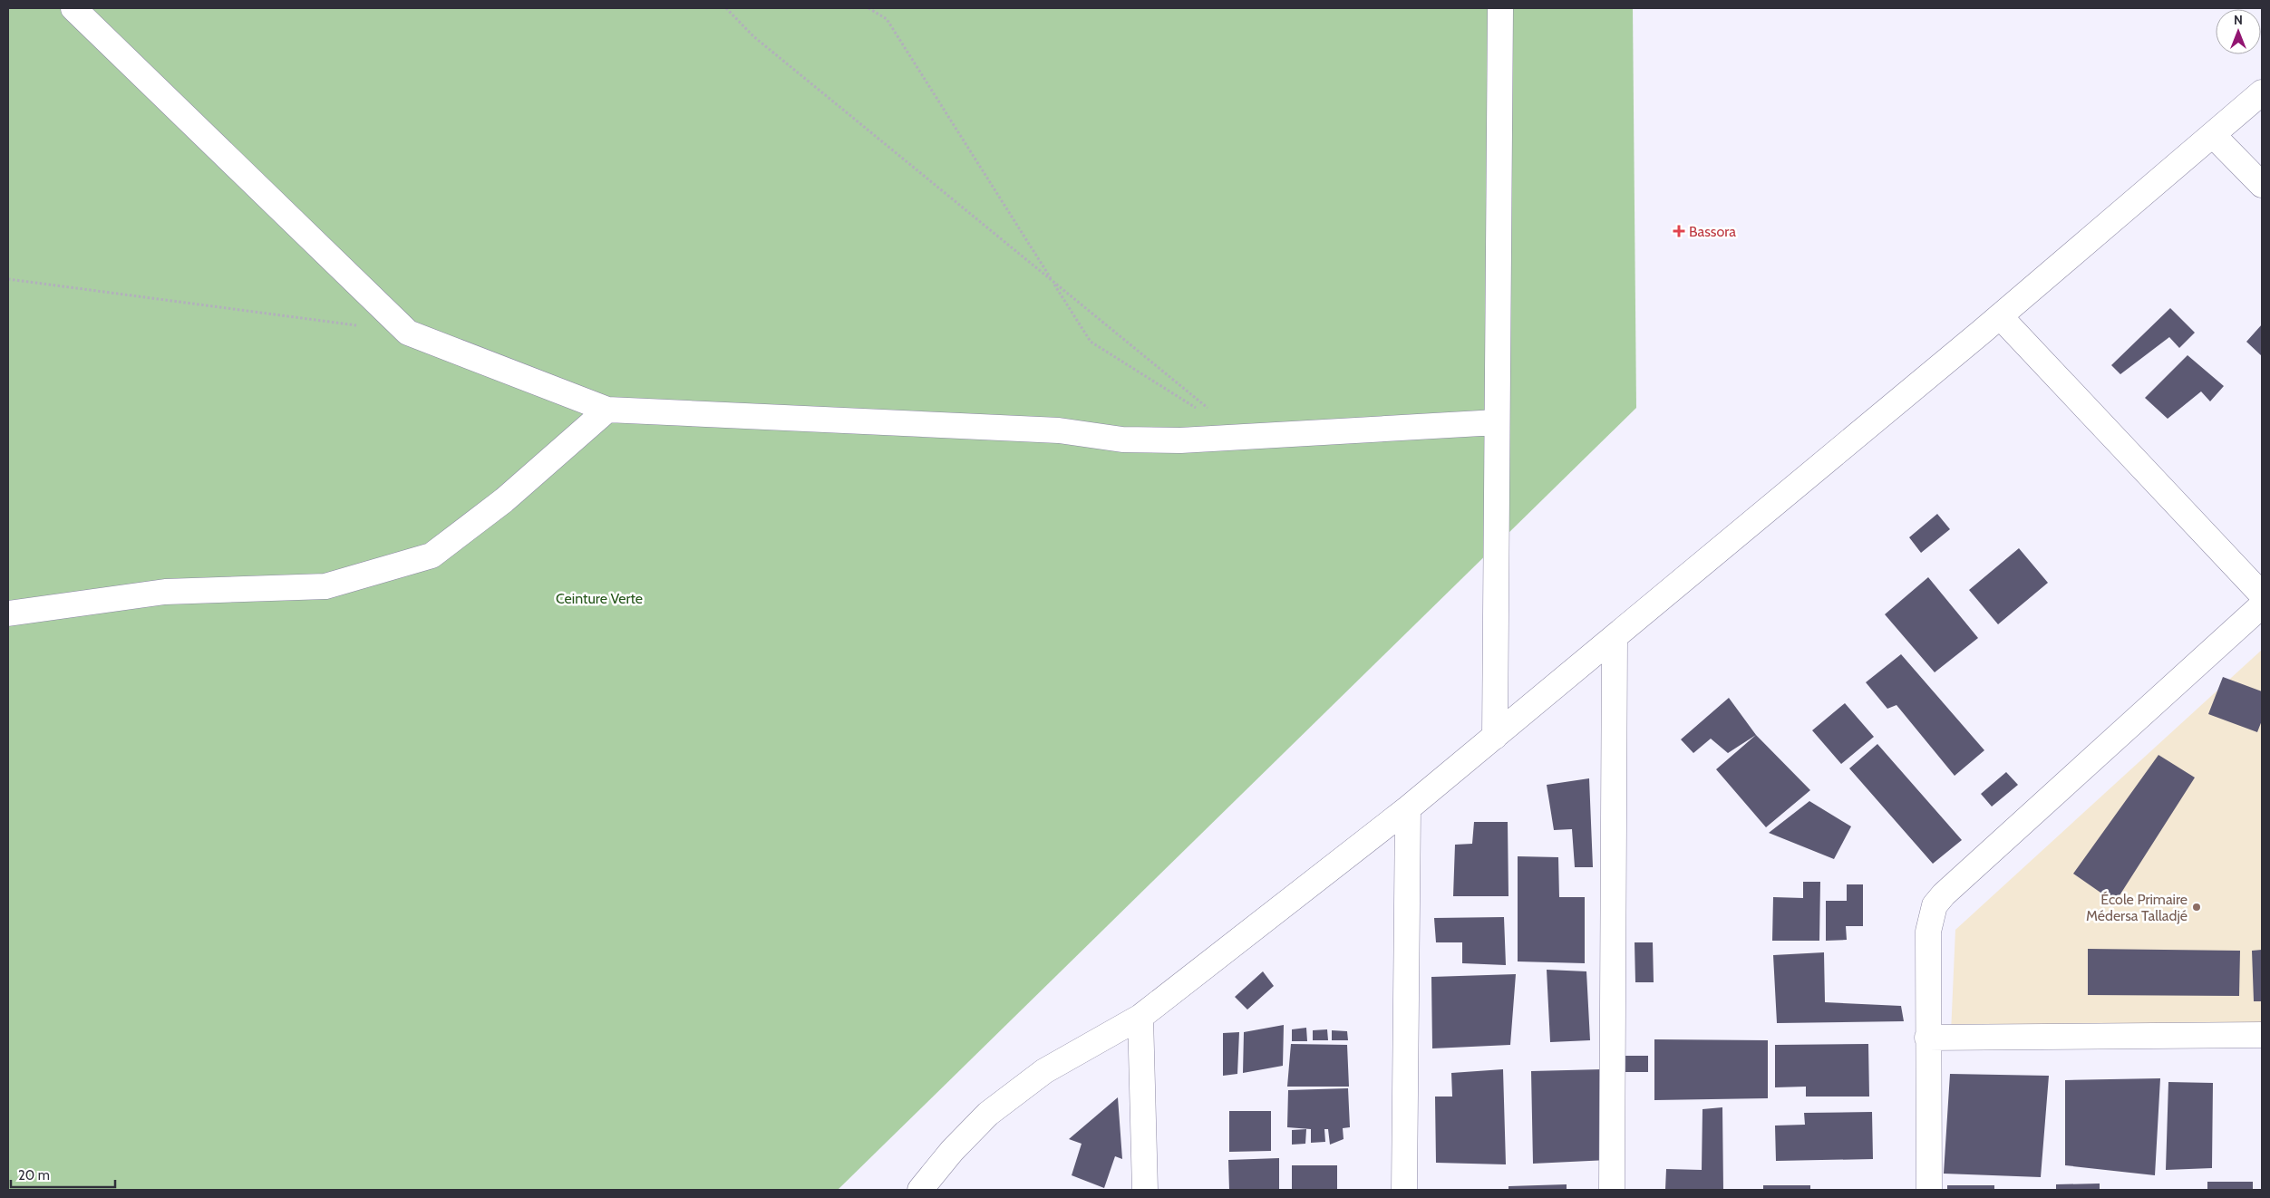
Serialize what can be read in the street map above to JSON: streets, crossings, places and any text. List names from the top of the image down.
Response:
{
  "parks": ["Ceinture Verte"],
  "places": {
    "health": ["Bassora"],
    "other": ["École Primaire Médersa Talladjé"]
  },
  "scale_bar": "20 m",
  "north": "top"
}
